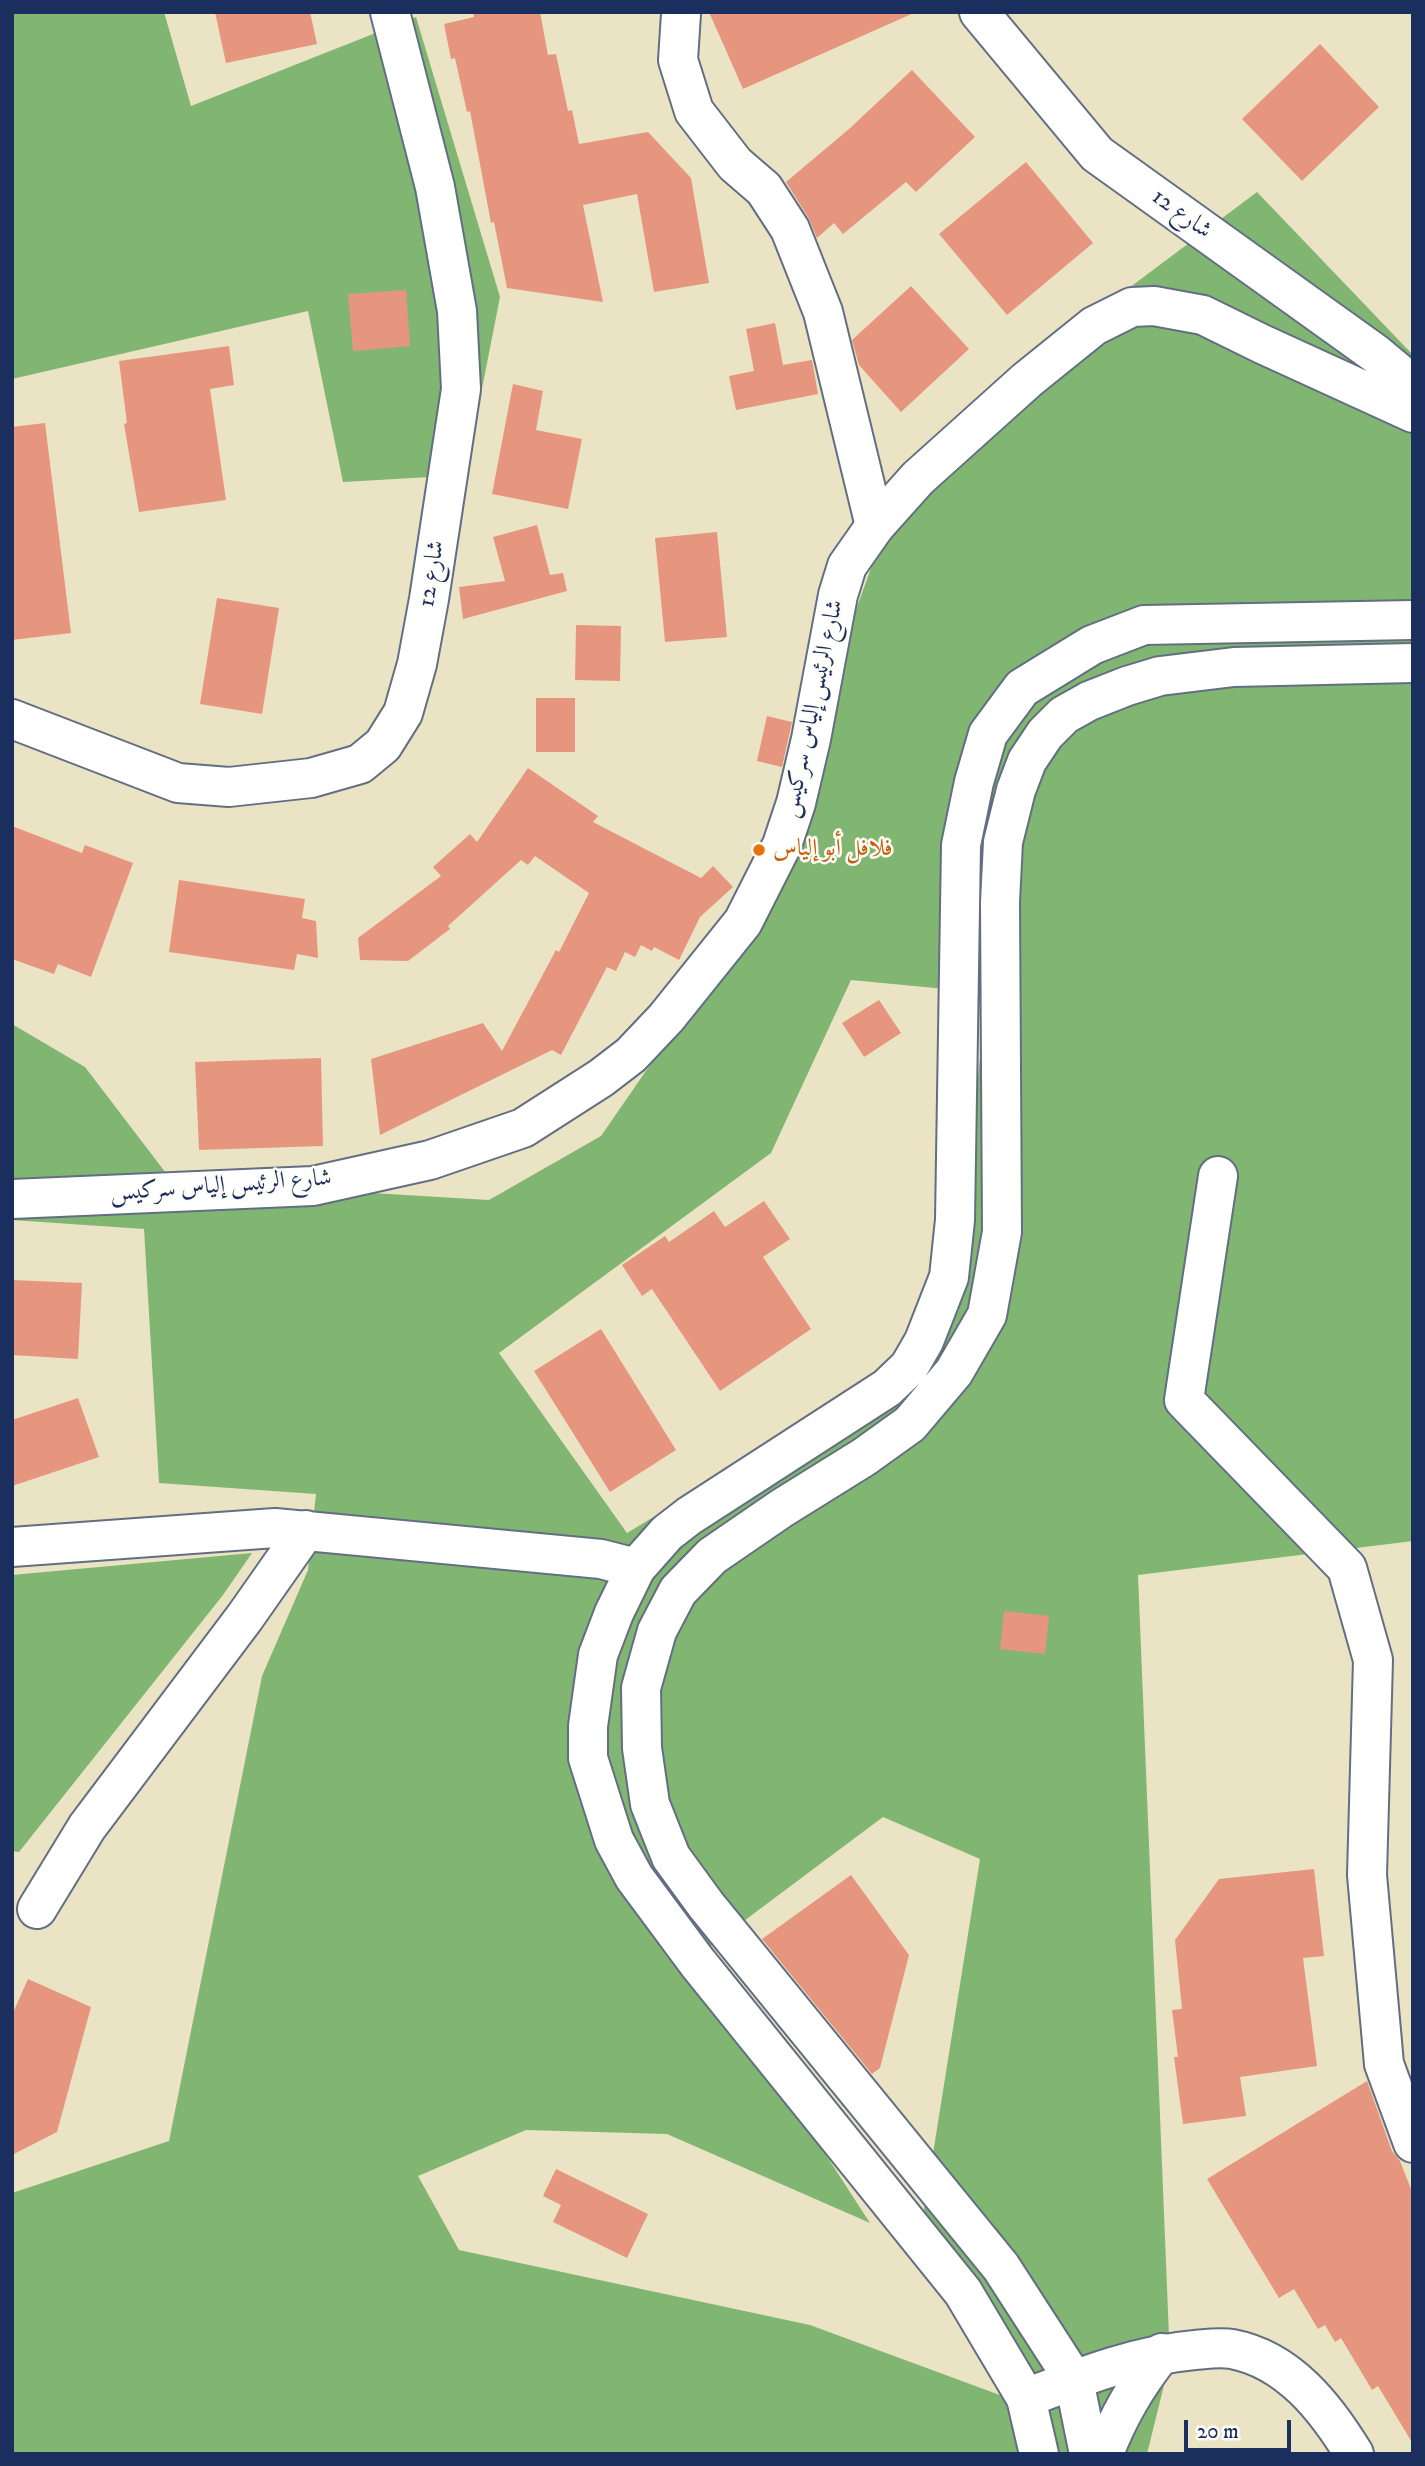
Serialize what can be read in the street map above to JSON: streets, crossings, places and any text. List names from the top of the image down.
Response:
{
  "streets": {
    "main road": ["شارع 12", "شارع الرئيس إلياس سركيس"]
  },
  "places": ["فلافل أبو إلياس"],
  "scale_bar": "20 m"
}
